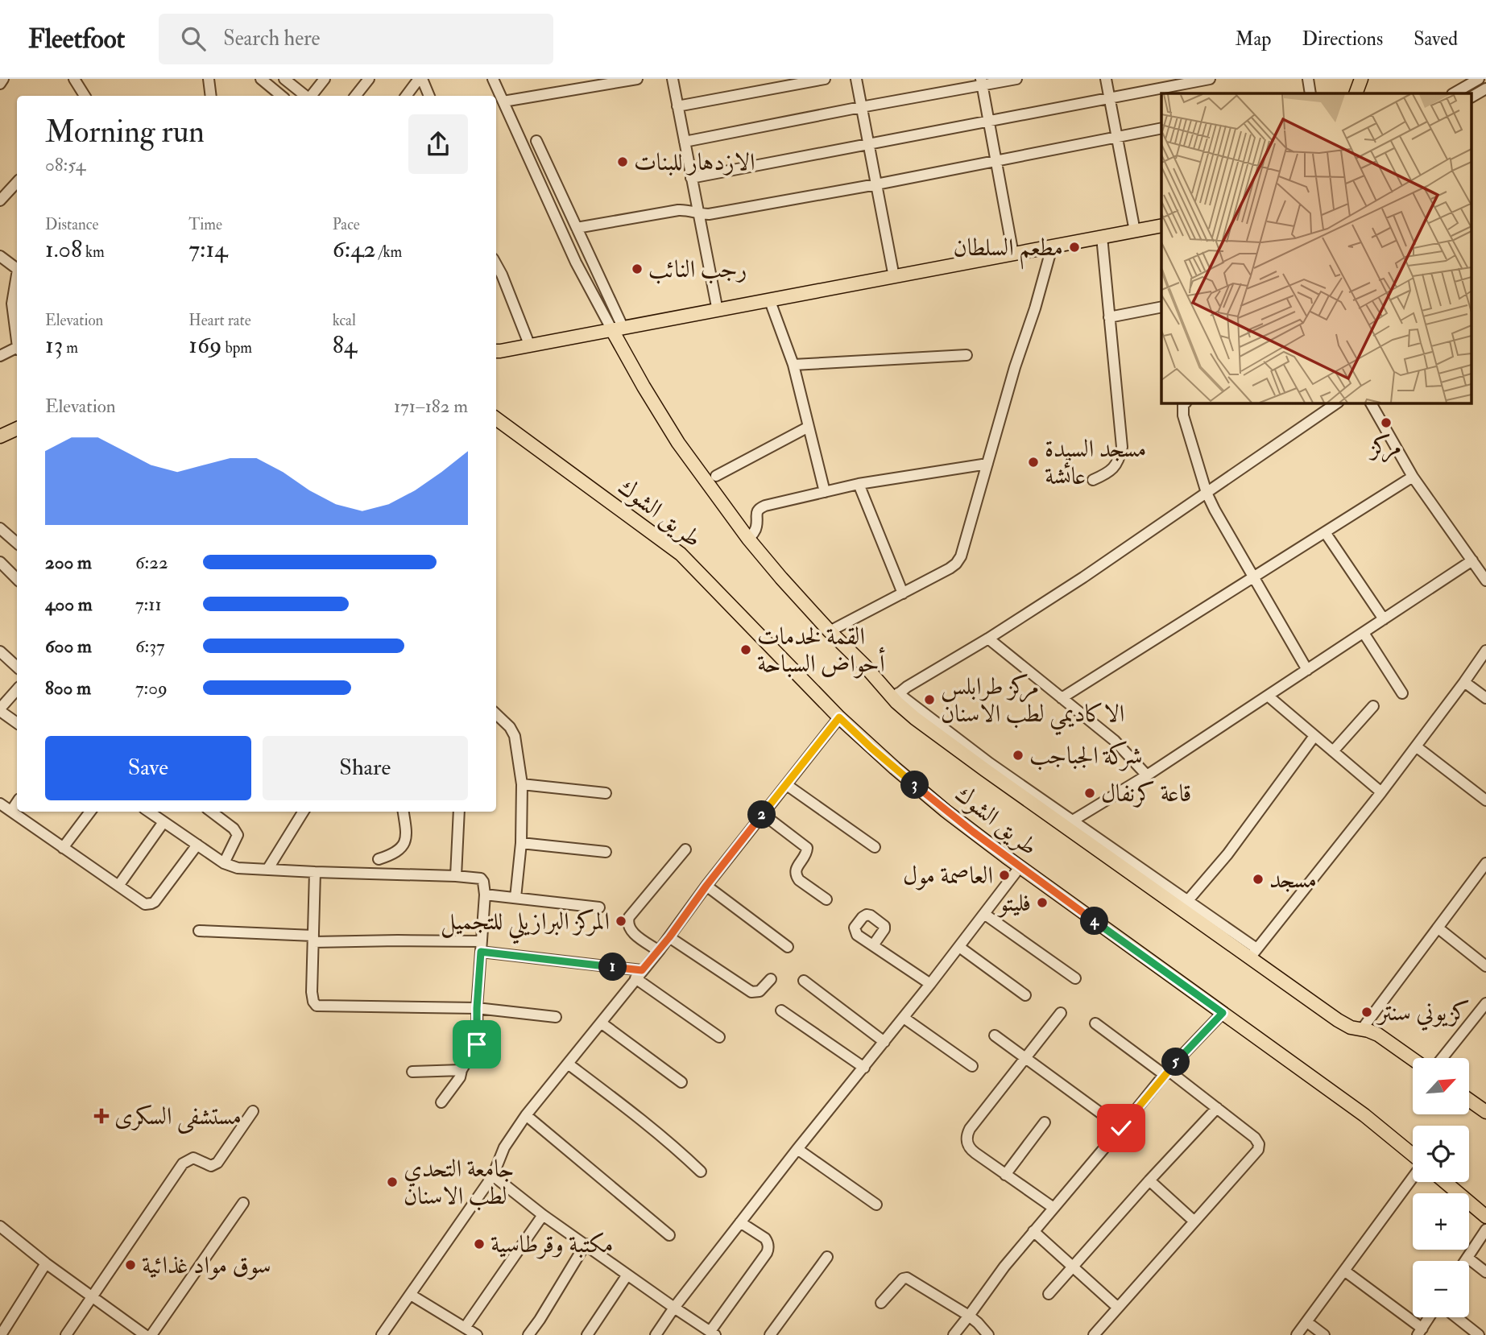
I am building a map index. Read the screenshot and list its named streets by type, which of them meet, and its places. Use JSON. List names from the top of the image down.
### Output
{
  "streets": {
    "main road": ["طريق الشوك"]
  },
  "places": {
    "other": [
      "الازدهار للبنات",
      "مطعم السلطان",
      "رجب النائب",
      "مركز",
      "مسجد السيدة عائشة",
      "القمة لخدمات أحواض السباحة",
      "مركز طرابلس الاكاديمي لطب الاسنان",
      "شركة الجباجب",
      "قاعة كرنفال",
      "العاصمة مول",
      "مسجد",
      "فليتو",
      "المركز البرازيلي للتجميل",
      "كزيوني سنتر",
      "جامعة التحدي لطب الاسنان",
      "مكتبة وقرطاسية",
      "سوق مواد غذائية"
    ],
    "health": ["مستشفى السكرى"]
  },
  "north": "top right",
  "page": {
    "header": "Fleetfoot",
    "search": "Search here",
    "nav": ["Map", "Directions", "Saved"],
    "heading": ["Morning run", "08:54"],
    "stats": [
      ["Distance", "1.08 km"],
      ["Time", "7:14"],
      ["Pace", "6:42 /km"],
      ["Elevation", "13 m"],
      ["Heart rate", "169 bpm"],
      ["kcal", "84"]
    ],
    "chart": ["Elevation", "171–182 m"],
    "list": [
      {
        "name": "200 m",
        "note": "6:22"
      },
      {
        "name": "400 m",
        "note": "7:11"
      },
      {
        "name": "600 m",
        "note": "6:37"
      },
      {
        "name": "800 m",
        "note": "7:09"
      }
    ],
    "buttons": ["Save", "Share"],
    "pins": [
      "3",
      "2",
      "4",
      "1",
      "5"
    ],
    "map_buttons": ["+", "−"]
  }
}
